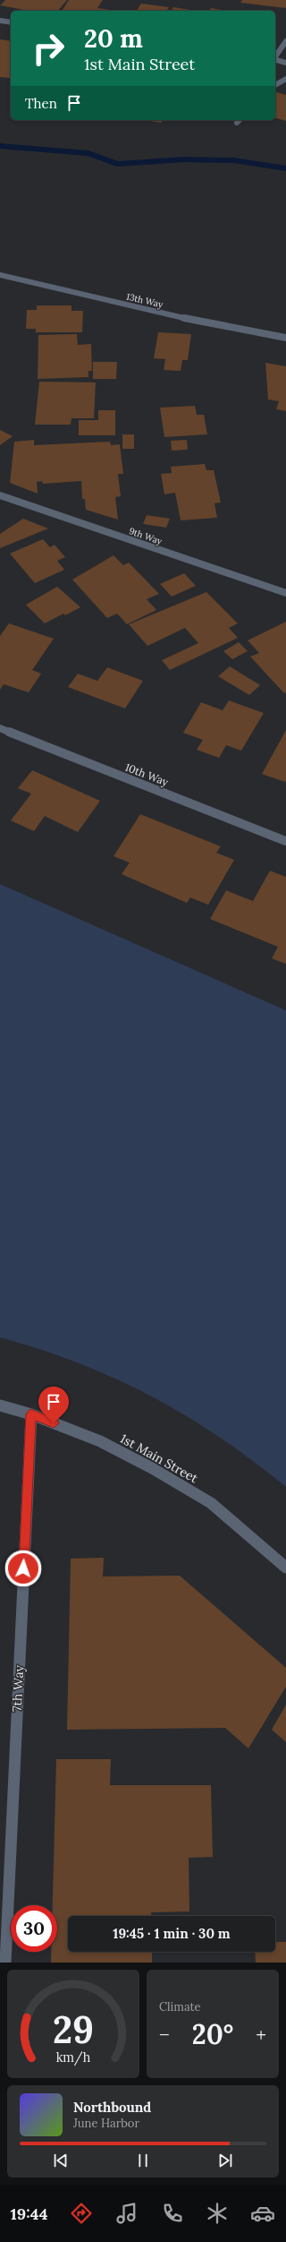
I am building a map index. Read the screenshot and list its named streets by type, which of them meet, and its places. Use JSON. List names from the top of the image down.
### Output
{
  "streets": {
    "street": [
      "13th Way",
      "9th Way",
      "10th Way",
      "1st Main Street",
      "7th Way"
    ]
  },
  "crossings": [
    ["1st Main Street", "7th Way"]
  ],
  "page": {
    "turn": ["20 m", "1st Main Street"],
    "then": "Then",
    "limit": "30",
    "trip": "19:45 · 1 min · 30 m",
    "tile": "Climate",
    "heat": ["−", "20°", "+"],
    "song": ["Northbound", "June Harbor"],
    "tabs": "19:44",
    "gauge": ["29", "km/h"]
  }
}
